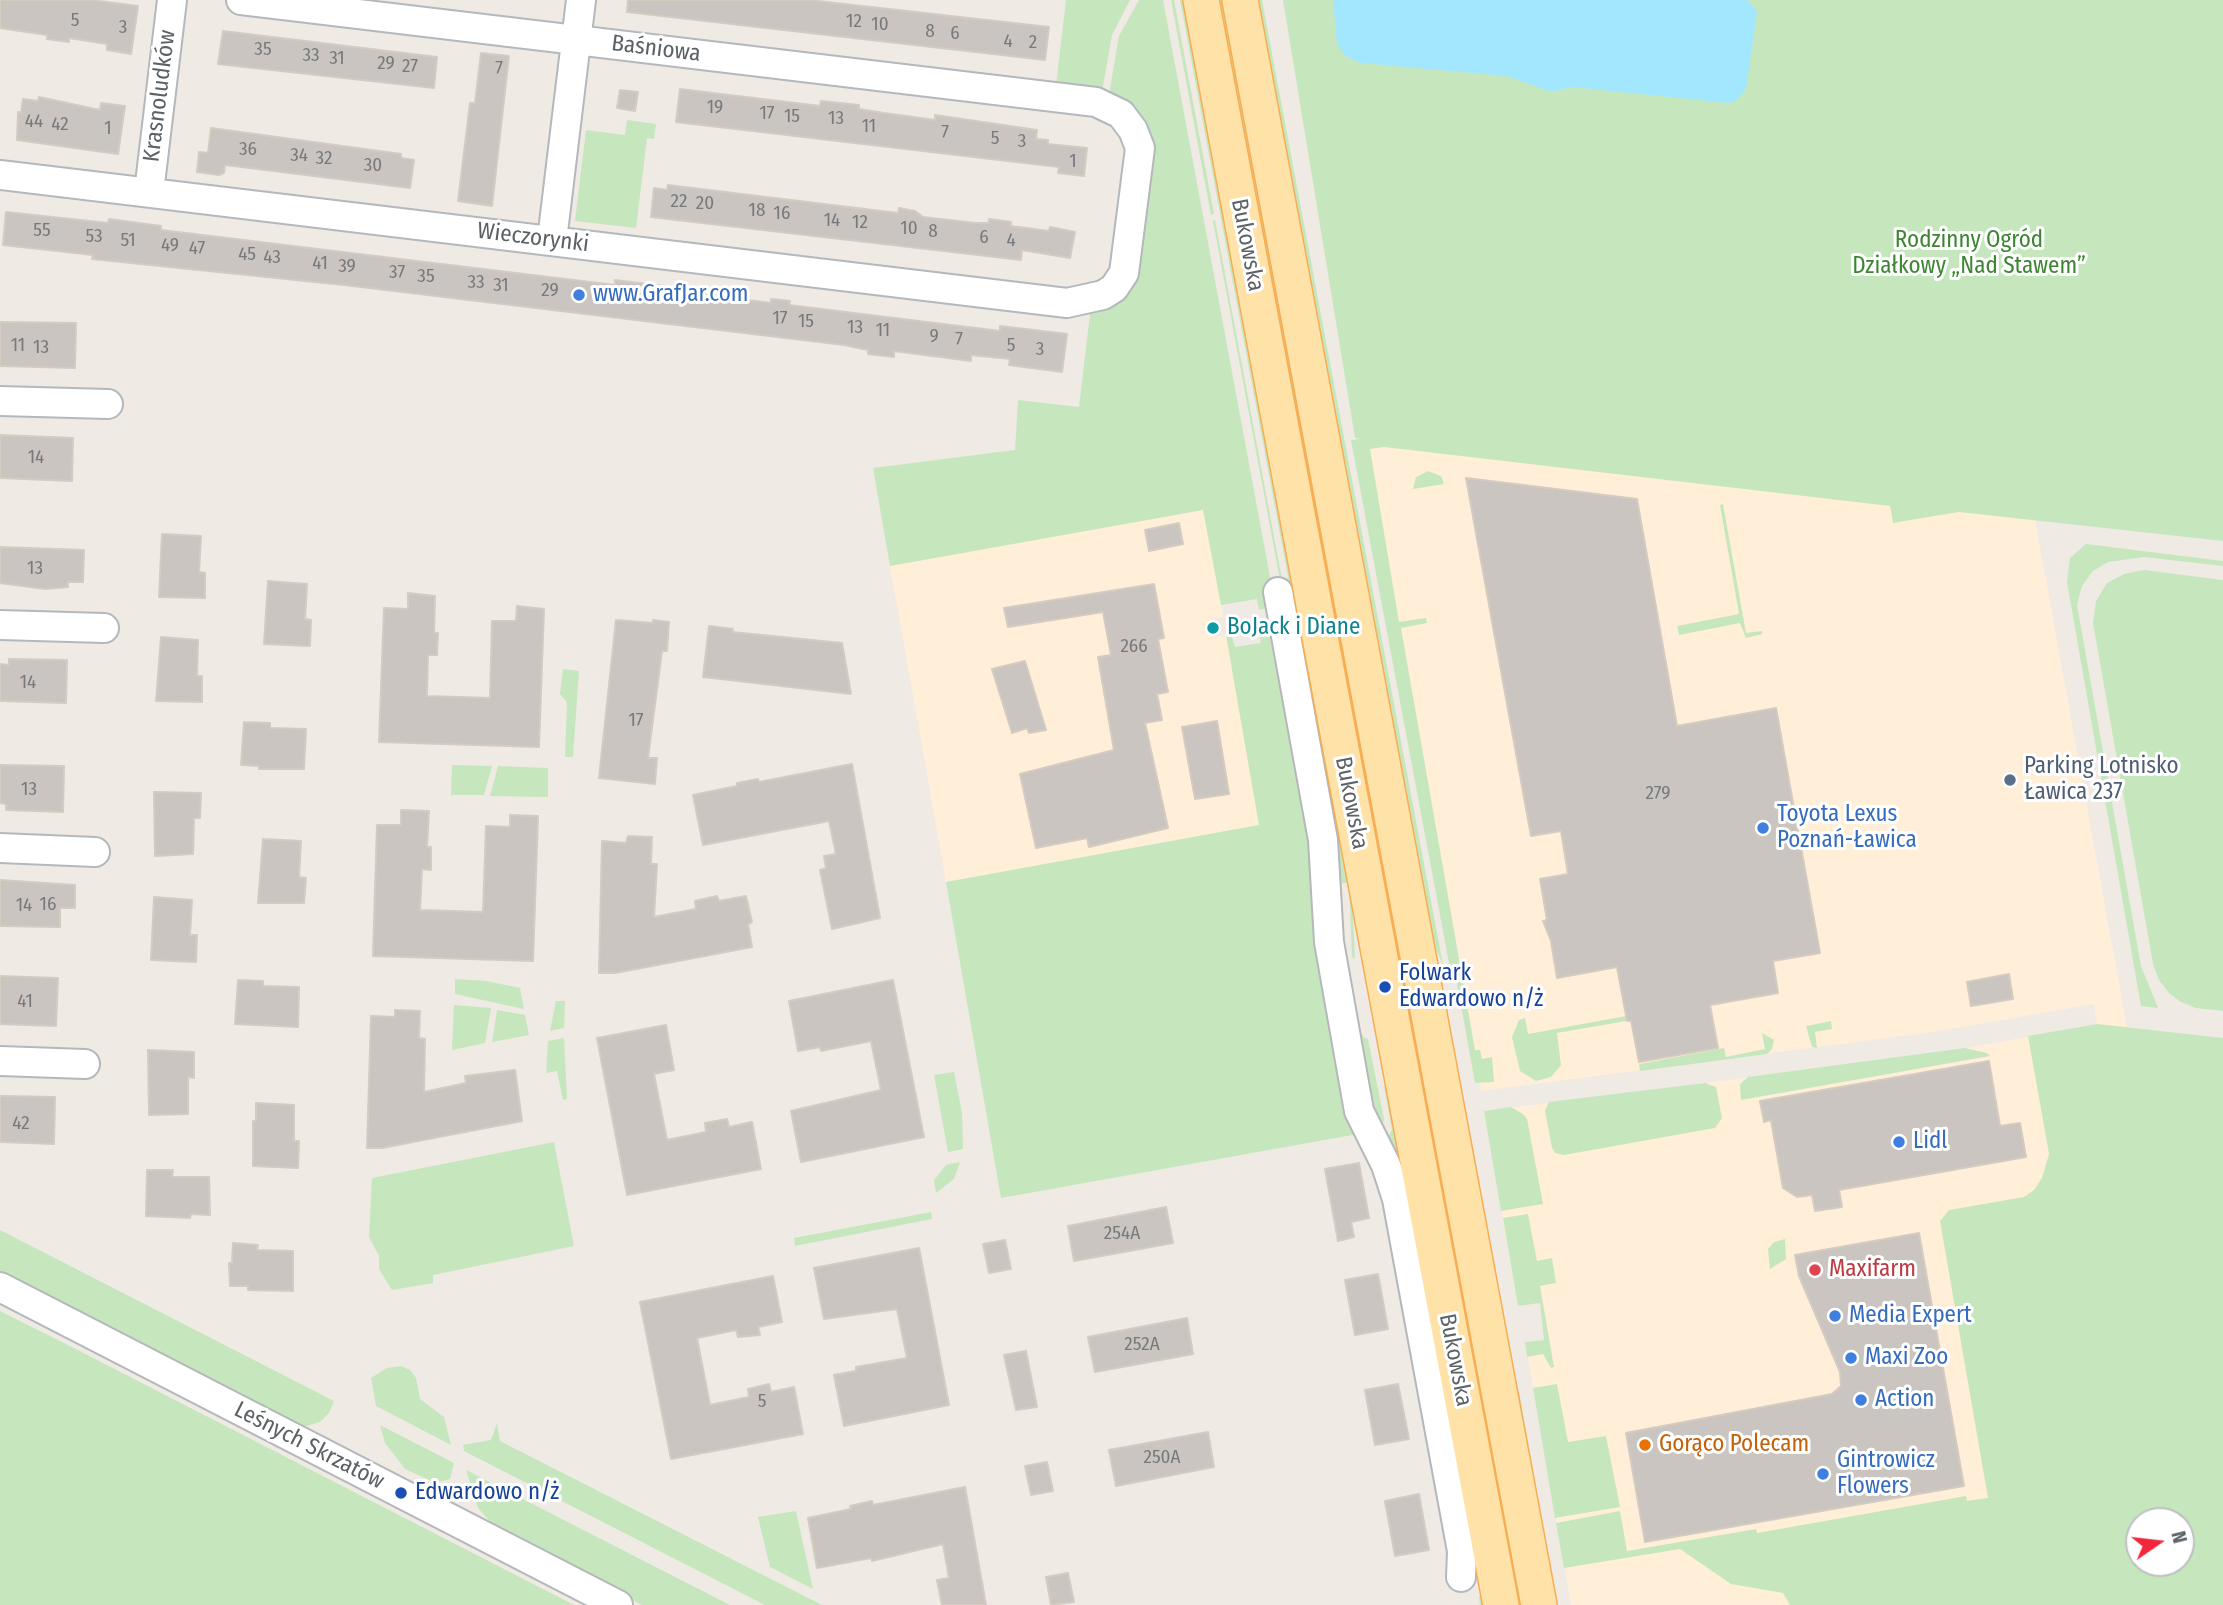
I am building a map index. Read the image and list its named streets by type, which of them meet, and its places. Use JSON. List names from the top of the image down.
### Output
{
  "streets": {
    "main road": ["Bukowska"],
    "street": [
      "Baśniowa",
      "Krasnoludków",
      "Wieczorynki",
      "Leśnych Skrzatów"
    ]
  },
  "crossings": [
    ["Baśniowa", "Wieczorynki"],
    ["Krasnoludków", "Wieczorynki"]
  ],
  "parks": ["Rodzinny Ogród Działkowy „Nad Stawem”"],
  "places": [
    "www.GrafJar.com",
    "BoJack i Diane",
    "Parking Lotnisko Ławica 237",
    "Toyota Lexus Poznań-Ławica",
    "Folwark Edwardowo n/ż",
    "Lidl",
    "Maxifarm",
    "Media Expert",
    "Maxi Zoo",
    "Action",
    "Gorąco Polecam",
    "Gintrowicz Flowers",
    "Edwardowo n/ż"
  ],
  "house_numbers": [
    "5",
    "12",
    "10",
    "3",
    "8",
    "6",
    "4",
    "2",
    "35",
    "33",
    "31",
    "29",
    "27",
    "7",
    "19",
    "17",
    "15",
    "13",
    "44",
    "42",
    "11",
    "1",
    "7",
    "5",
    "3",
    "36",
    "34",
    "32",
    "1",
    "30",
    "22",
    "20",
    "18",
    "16",
    "14",
    "12",
    "10",
    "55",
    "8",
    "53",
    "6",
    "51",
    "4",
    "49",
    "47",
    "45",
    "43",
    "41",
    "39",
    "37",
    "35",
    "33",
    "31",
    "29",
    "17",
    "15",
    "13",
    "11",
    "9",
    "7",
    "11",
    "5",
    "13",
    "3",
    "14",
    "13",
    "266",
    "14",
    "17",
    "13",
    "279",
    "16",
    "14",
    "41",
    "42",
    "254A",
    "252A",
    "5",
    "250A"
  ],
  "north": "right"
}
